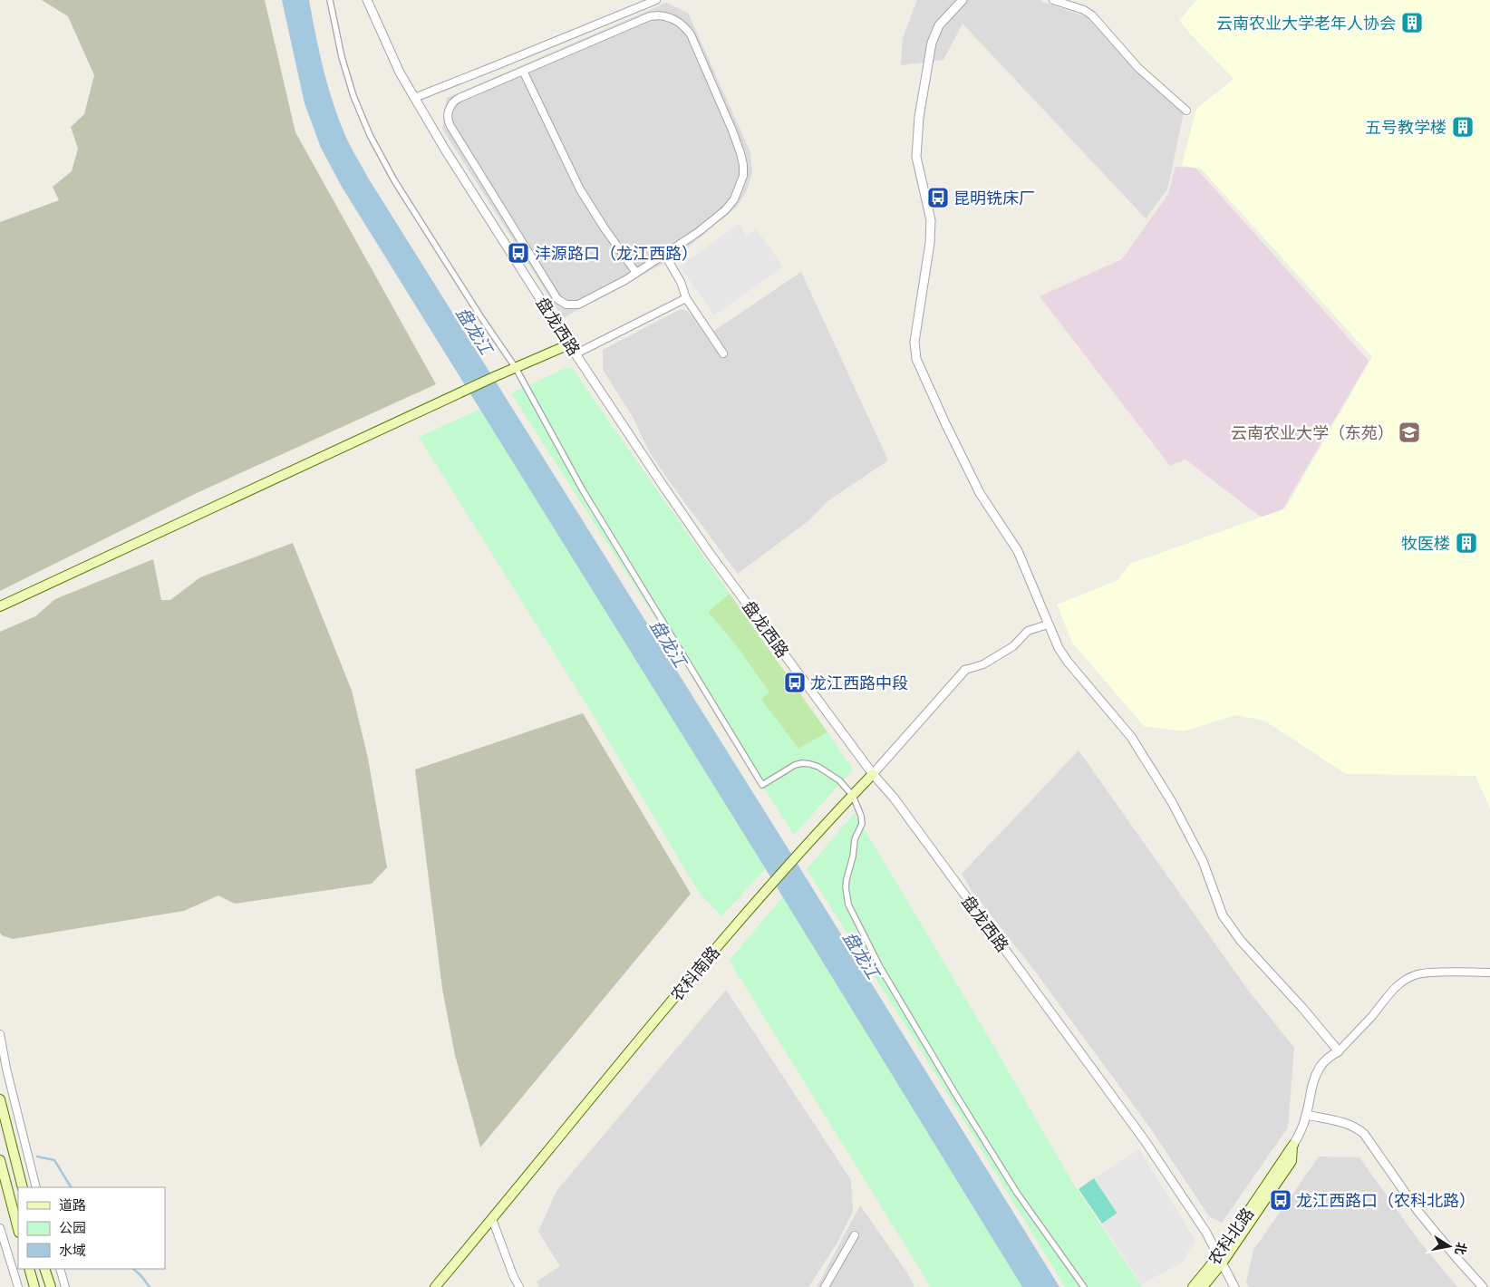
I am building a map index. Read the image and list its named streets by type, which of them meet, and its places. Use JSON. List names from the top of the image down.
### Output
{
  "streets": {
    "main road": ["农科南路", "农科北路"],
    "street": ["盘龙西路"]
  },
  "crossings": [
    ["盘龙西路", "农科南路"],
    ["盘龙西路", "农科北路"]
  ],
  "water": ["盘龙江"],
  "places": {
    "building": ["云南农业大学老年人协会", "五号教学楼", "牧医楼"],
    "bus stop": [
      "昆明铣床厂",
      "沣源路口（龙江西路）",
      "龙江西路中段",
      "龙江西路口（农科北路）"
    ],
    "school or university": ["云南农业大学（东苑）"]
  },
  "legend": ["道路", "公园", "水域"],
  "north": "right"
}
